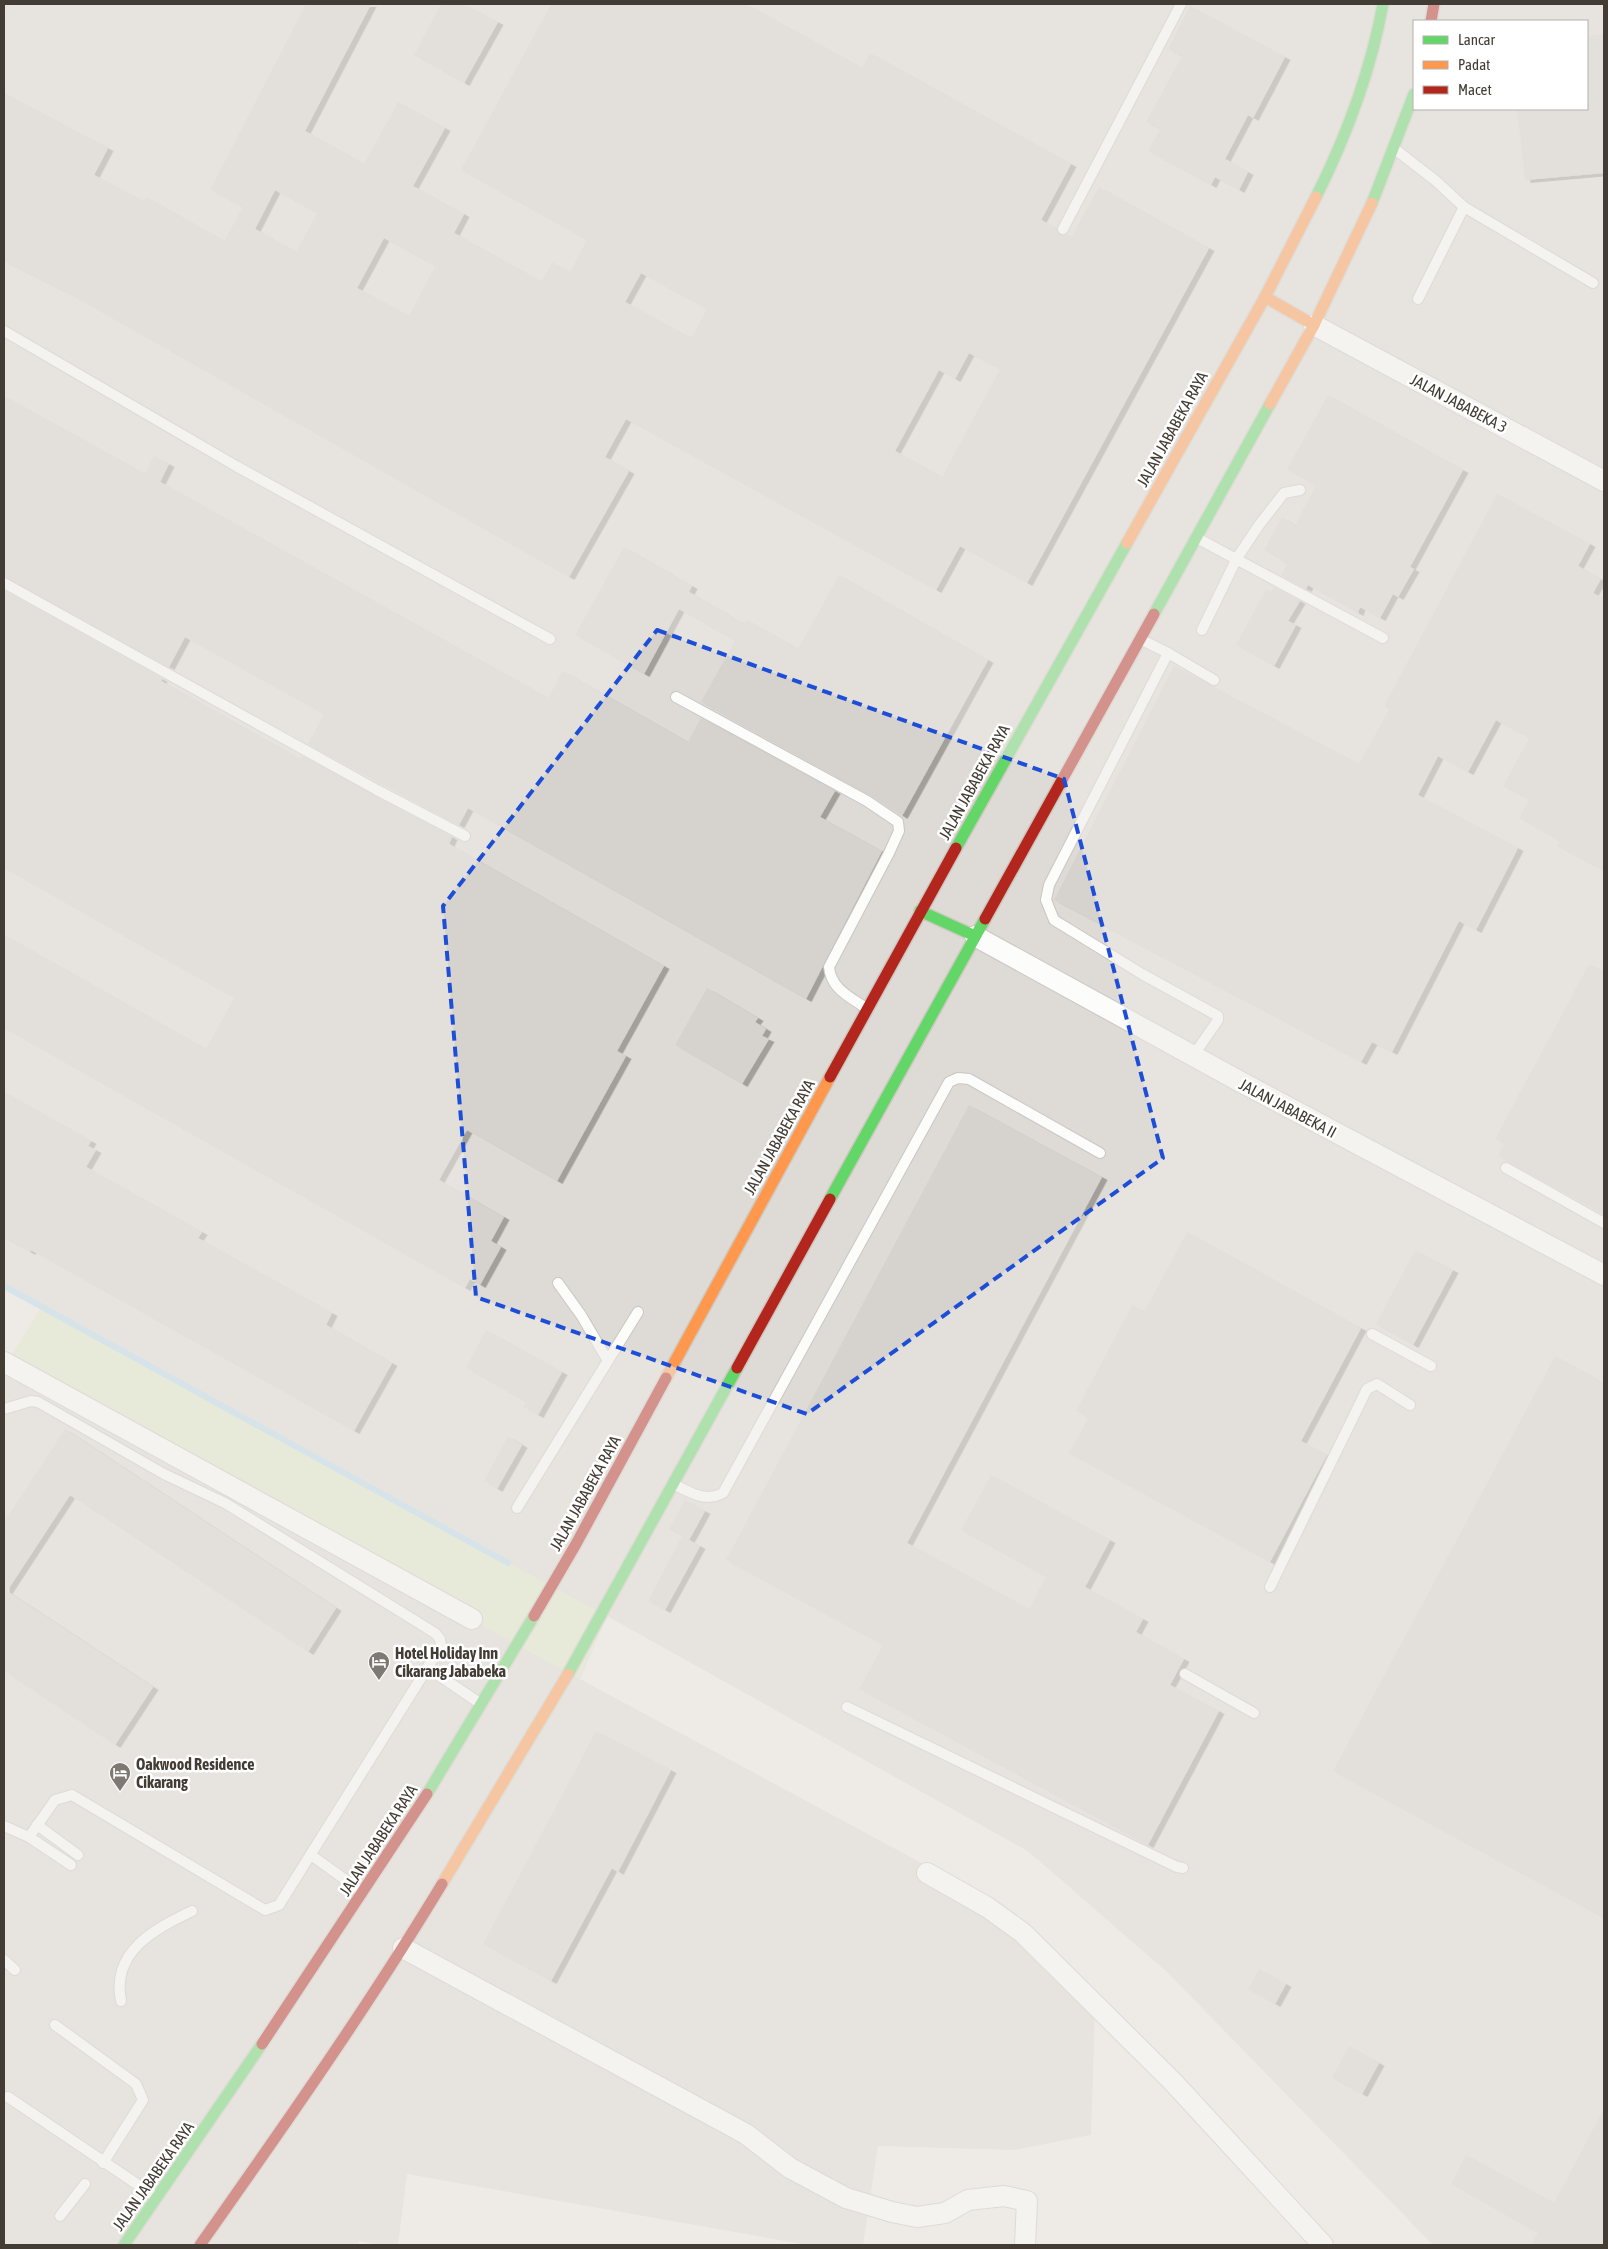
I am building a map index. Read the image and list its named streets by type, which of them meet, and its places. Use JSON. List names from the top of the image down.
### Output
{
  "streets": {
    "main road": ["JALAN JABABEKA RAYA"],
    "street": ["JALAN JABABEKA 3", "JALAN JABABEKA II"]
  },
  "places": {
    "hotel": ["Hotel Holiday Inn Cikarang Jababeka", "Oakwood Residence Cikarang"]
  },
  "legend": ["Lancar", "Padat", "Macet"]
}
